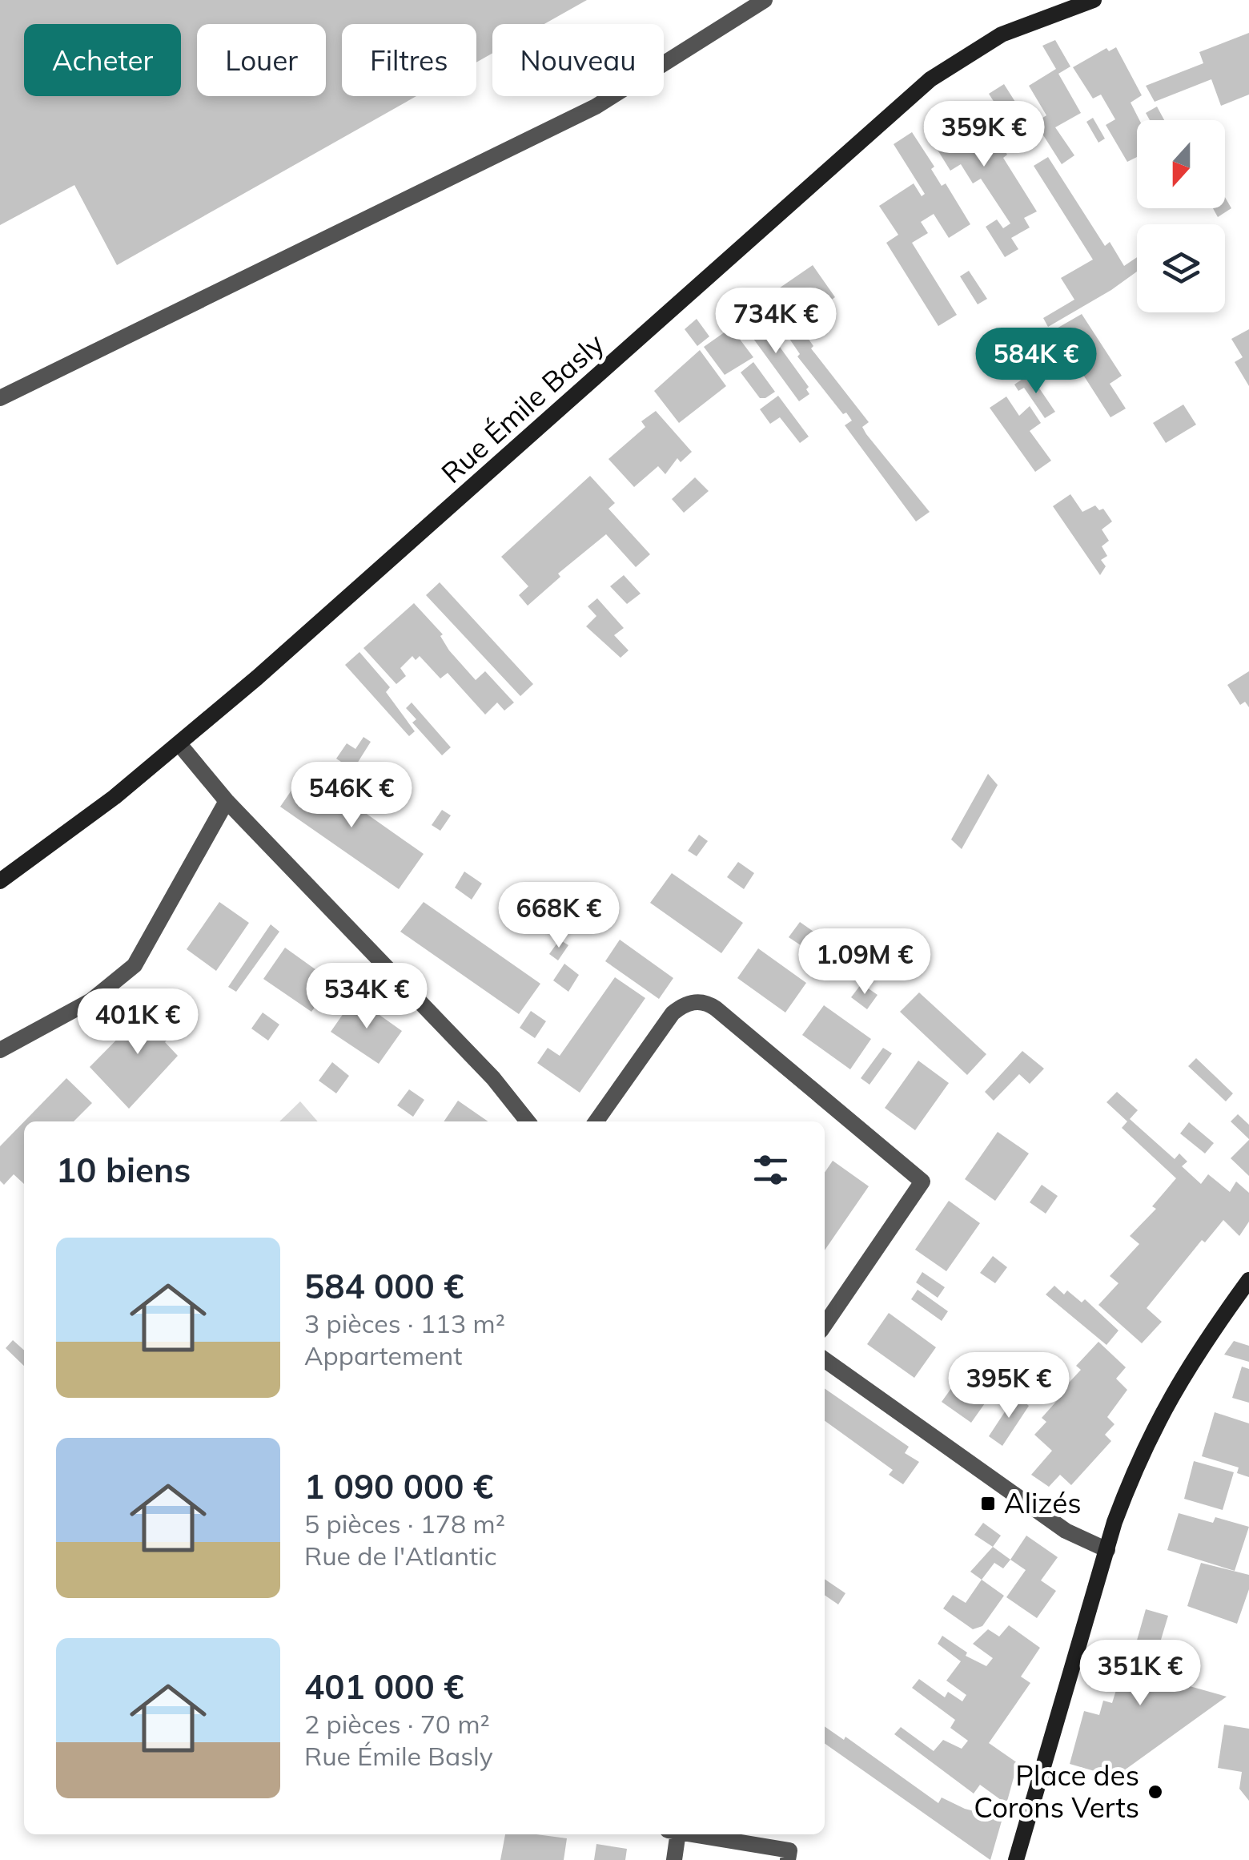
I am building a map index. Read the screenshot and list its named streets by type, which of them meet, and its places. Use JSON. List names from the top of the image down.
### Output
{
  "streets": {
    "street": ["Rue Émile Basly"]
  },
  "places": {
    "transit": ["Alizés"],
    "other": ["Place des Corons Verts"]
  },
  "north": "bottom",
  "page": {
    "chip": [
      "Acheter",
      "Louer",
      "Filtres",
      "Nouveau"
    ],
    "price": [
      "359K €",
      "734K €",
      "584K €",
      "546K €",
      "668K €",
      "1.09M €",
      "534K €",
      "401K €",
      "395K €",
      "351K €"
    ],
    "heading": "10 biens",
    "list": [
      {
        "name": "584 000 €",
        "note": "3 pièces · 113 m² · Appartement"
      },
      {
        "name": "1 090 000 €",
        "note": "5 pièces · 178 m² · Rue de l'Atlantic"
      },
      {
        "name": "401 000 €",
        "note": "2 pièces · 70 m² · Rue Émile Basly"
      }
    ]
  }
}
